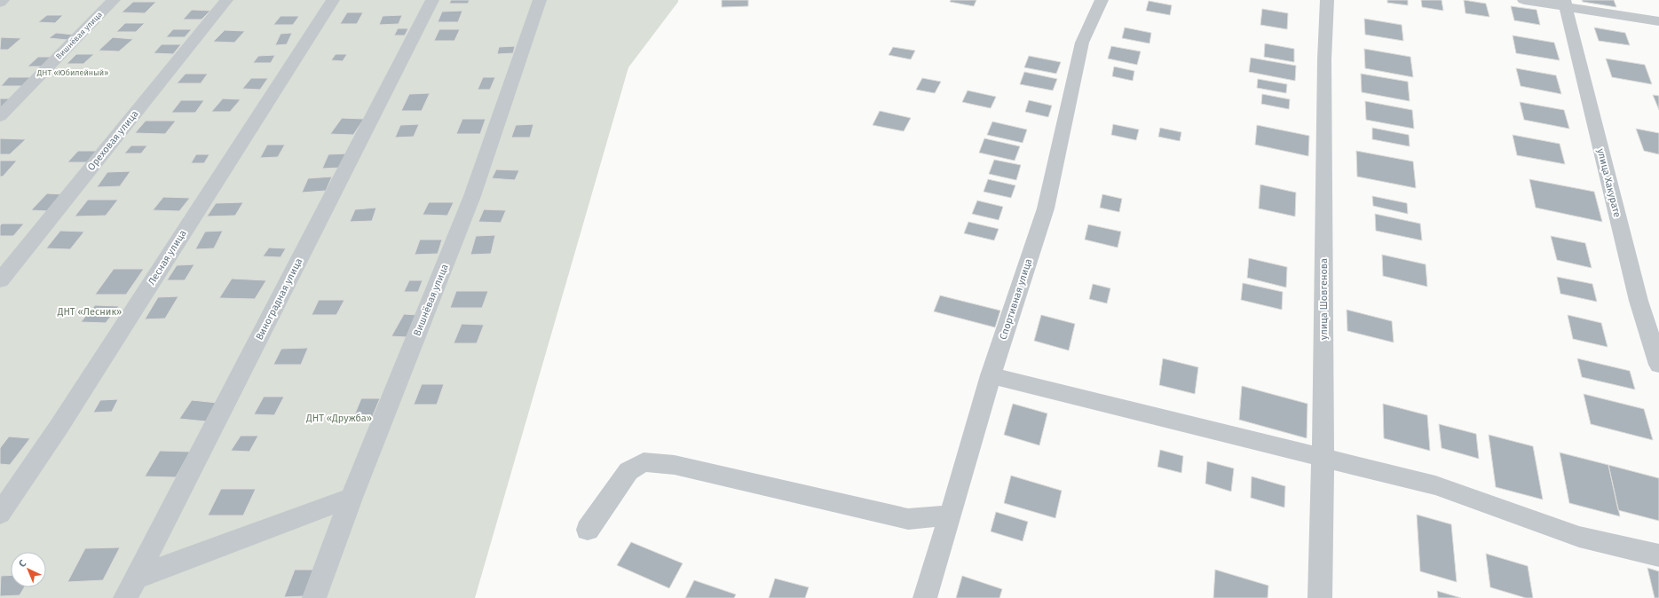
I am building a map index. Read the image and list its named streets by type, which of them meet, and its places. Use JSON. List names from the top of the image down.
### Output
{
  "streets": {
    "street": [
      "Вишнёвая улица",
      "Ореховая улица",
      "улица Хакурате",
      "Лесная улица",
      "Виноградная улица",
      "Спортивная улица",
      "улица Шовгенова"
    ]
  },
  "parks": ["ДНТ «Юбилейный»", "ДНТ «Лесник»", "ДНТ «Дружба»"],
  "north": "top left"
}
